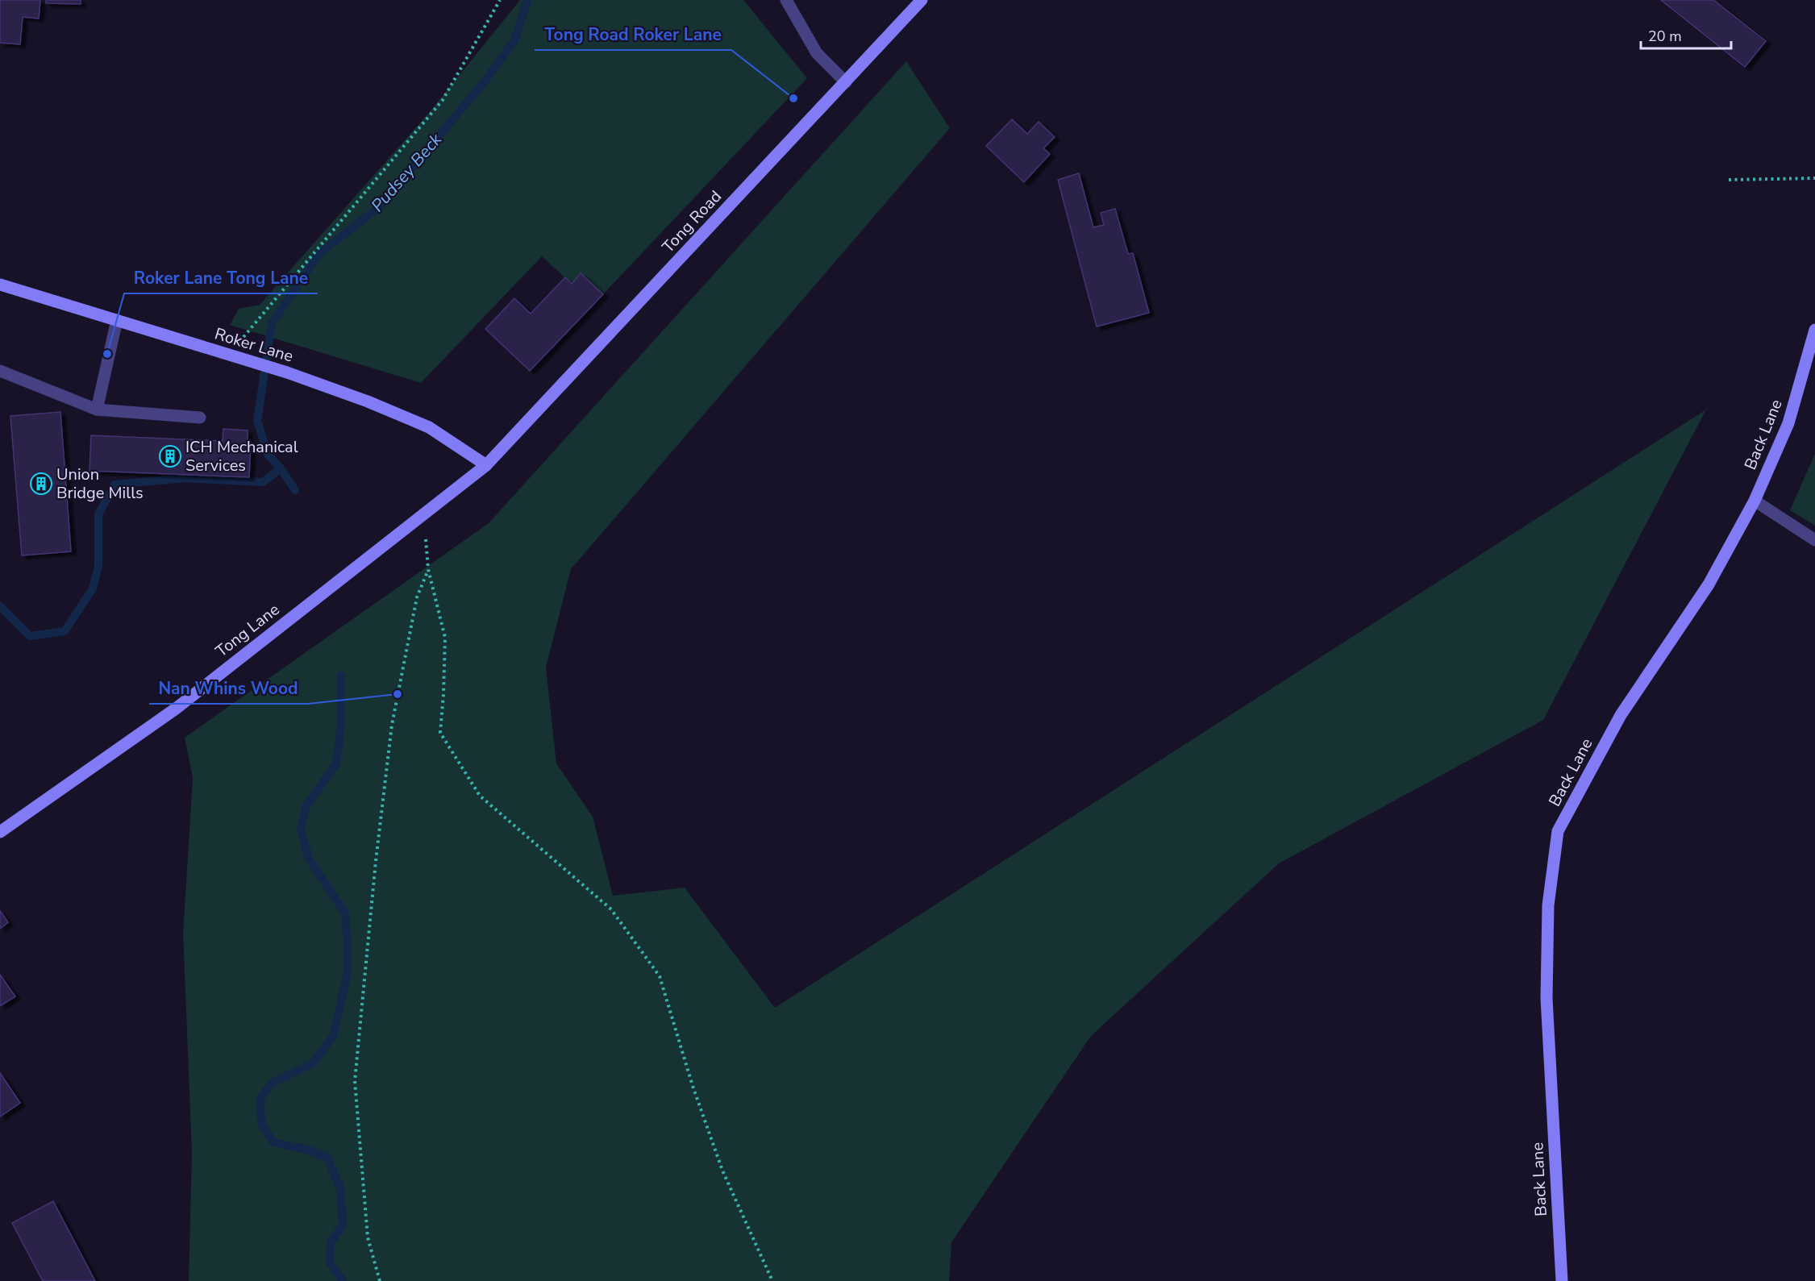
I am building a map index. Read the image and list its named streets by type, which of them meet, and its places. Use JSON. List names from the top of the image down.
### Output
{
  "streets": {
    "street": [
      "Tong Road",
      "Roker Lane",
      "Back Lane",
      "Tong Lane"
    ]
  },
  "crossings": [
    ["Tong Road", "Roker Lane"],
    ["Tong Road", "Tong Lane"],
    ["Roker Lane", "Tong Lane"]
  ],
  "water": ["Pudsey Beck"],
  "places": {
    "other": ["Tong Road Roker Lane", "Roker Lane Tong Lane", "Nan Whins Wood"],
    "building": ["ICH Mechanical Services", "Union Bridge Mills"]
  },
  "scale_bar": "20 m"
}
